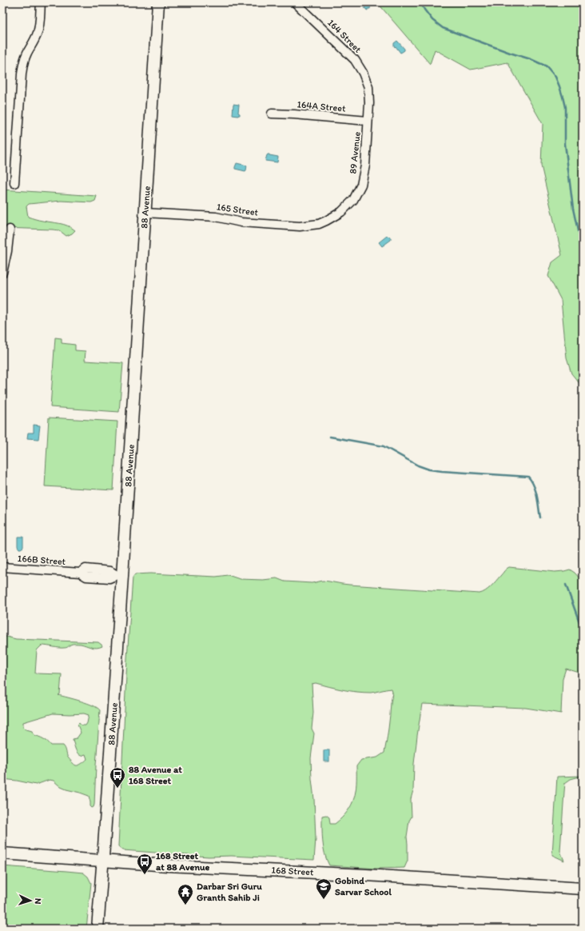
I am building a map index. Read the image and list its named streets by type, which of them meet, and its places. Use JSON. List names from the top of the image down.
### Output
{
  "streets": {
    "main road": ["88 Avenue", "168 Street"],
    "street": [
      "164 Street",
      "164A Street",
      "89 Avenue",
      "165 Street",
      "166B Street"
    ]
  },
  "crossings": [
    ["164 Street", "89 Avenue"],
    ["164A Street", "89 Avenue"],
    ["89 Avenue", "165 Street"],
    ["88 Avenue", "165 Street"],
    ["88 Avenue", "166B Street"],
    ["88 Avenue", "168 Street"]
  ],
  "places": {
    "bus stop": ["88 Avenue at 168 Street", "168 Street at 88 Avenue"],
    "school or university": ["Gobind Sarvar School"],
    "temple": ["Darbar Sri Guru Granth Sahib Ji"]
  },
  "north": "right"
}
